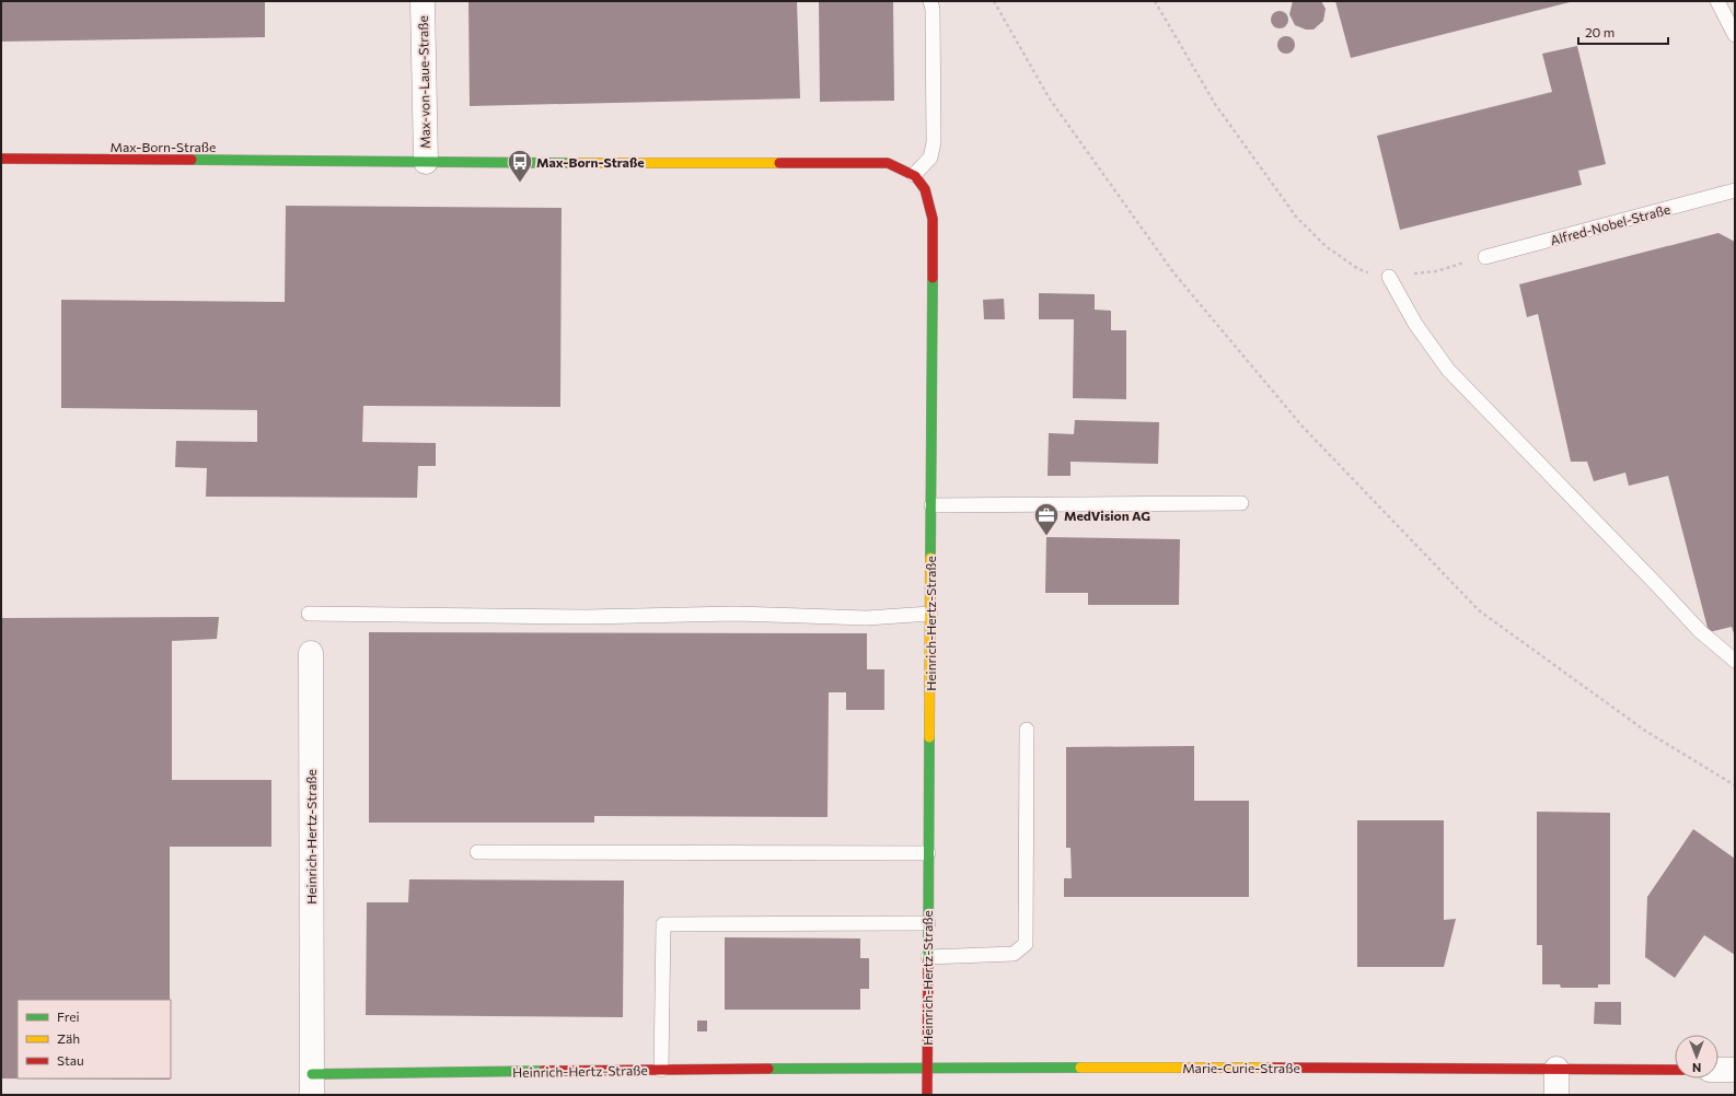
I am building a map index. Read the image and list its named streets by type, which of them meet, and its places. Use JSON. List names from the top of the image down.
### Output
{
  "streets": {
    "street": [
      "Max-von-Laue-Straße",
      "Max-Born-Straße",
      "Heinrich-Hertz-Straße",
      "Marie-Curie-Straße"
    ],
    "lane": ["Alfred-Nobel-Straße"]
  },
  "crossings": [
    ["Max-von-Laue-Straße", "Max-Born-Straße"],
    ["Max-Born-Straße", "Heinrich-Hertz-Straße"],
    ["Heinrich-Hertz-Straße", "Marie-Curie-Straße"]
  ],
  "places": {
    "bus stop": ["Max-Born-Straße"],
    "office": ["MedVision AG"]
  },
  "legend": ["Frei", "Zäh", "Stau"],
  "scale_bar": "20 m",
  "north": "bottom"
}
